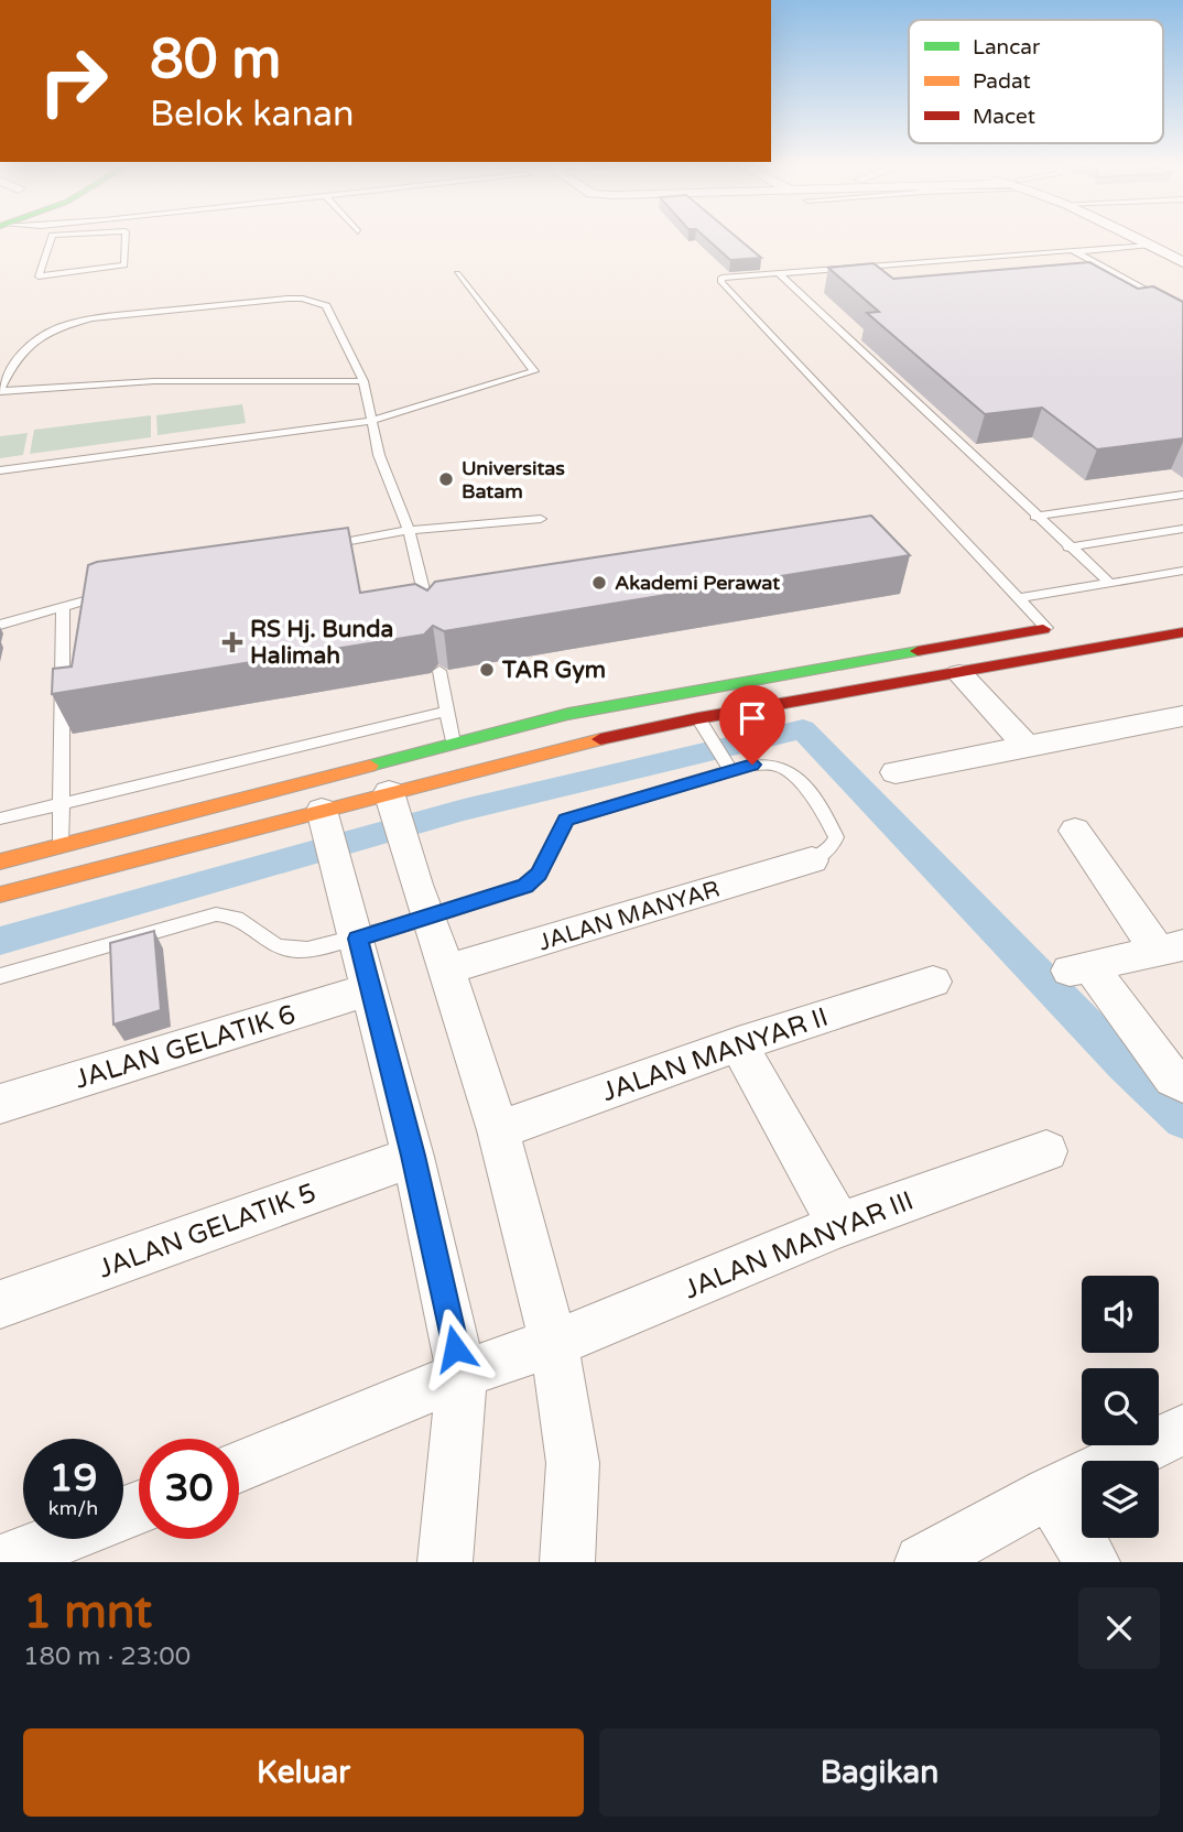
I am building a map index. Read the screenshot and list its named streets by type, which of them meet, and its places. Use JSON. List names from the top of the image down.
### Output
{
  "streets": {
    "street": [
      "JALAN MANYAR",
      "JALAN GELATIK 6",
      "JALAN MANYAR II",
      "JALAN GELATIK 5",
      "JALAN MANYAR III"
    ]
  },
  "places": {
    "other": ["Universitas Batam", "Akademi Perawat", "TAR Gym"],
    "health": ["RS Hj. Bunda Halimah"]
  },
  "legend": ["Lancar", "Padat", "Macet"],
  "page": {
    "turn": ["80 m", "Belok kanan"],
    "speed": "19 km/h",
    "limit": "30",
    "heading": ["1 mnt", "180 m · 23:00"],
    "buttons": ["Keluar", "Bagikan"]
  }
}
